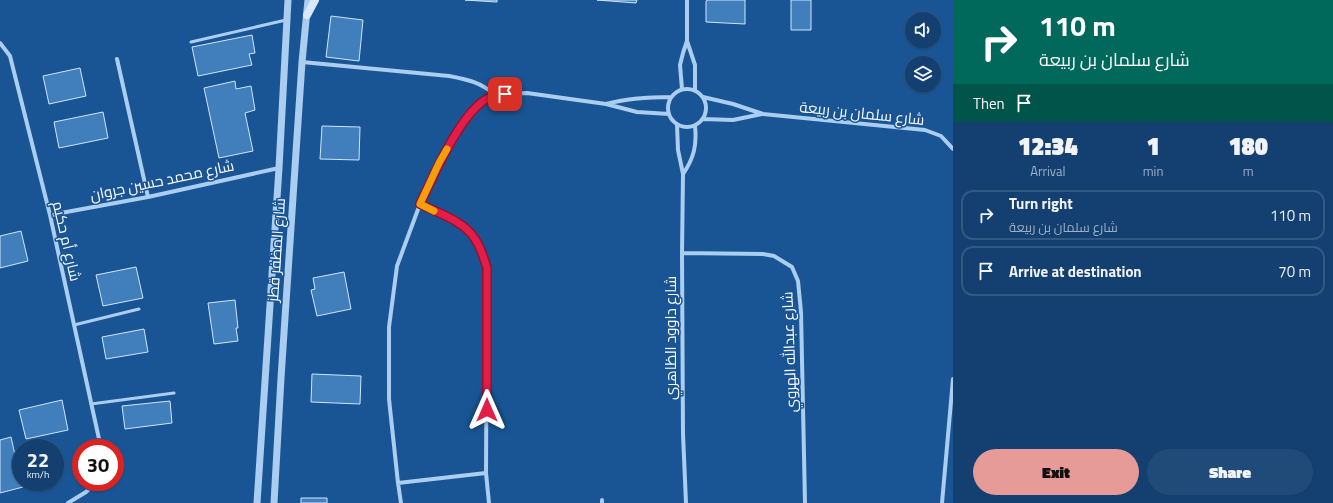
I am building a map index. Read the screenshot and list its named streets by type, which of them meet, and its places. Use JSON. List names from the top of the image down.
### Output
{
  "streets": {
    "street": [
      "شارع سلمان بن ربيعة",
      "شارع محمد حسين جروان",
      "شارع أم حكيم",
      "شارع المظفر قطز",
      "شارع داوود الظاهري",
      "شارع عبدالله الهروي"
    ]
  },
  "crossings": [
    ["شارع سلمان بن ربيعة", "شارع داوود الظاهري"],
    ["شارع محمد حسين جروان", "شارع أم حكيم"],
    ["شارع محمد حسين جروان", "شارع المظفر قطز"],
    ["شارع داوود الظاهري", "شارع عبدالله الهروي"]
  ],
  "page": {
    "turn": ["110 m", "شارع سلمان بن ربيعة"],
    "then": "Then",
    "eta": [
      "12:34",
      "Arrival",
      "1",
      "min",
      "180",
      "m"
    ],
    "list": [
      {
        "name": "Turn right",
        "note": "شارع سلمان بن ربيعة",
        "value": "110 m"
      },
      {
        "name": "Arrive at destination",
        "value": "70 m"
      }
    ],
    "speed": "22 km/h",
    "limit": "30",
    "buttons": ["Exit", "Share"]
  }
}
